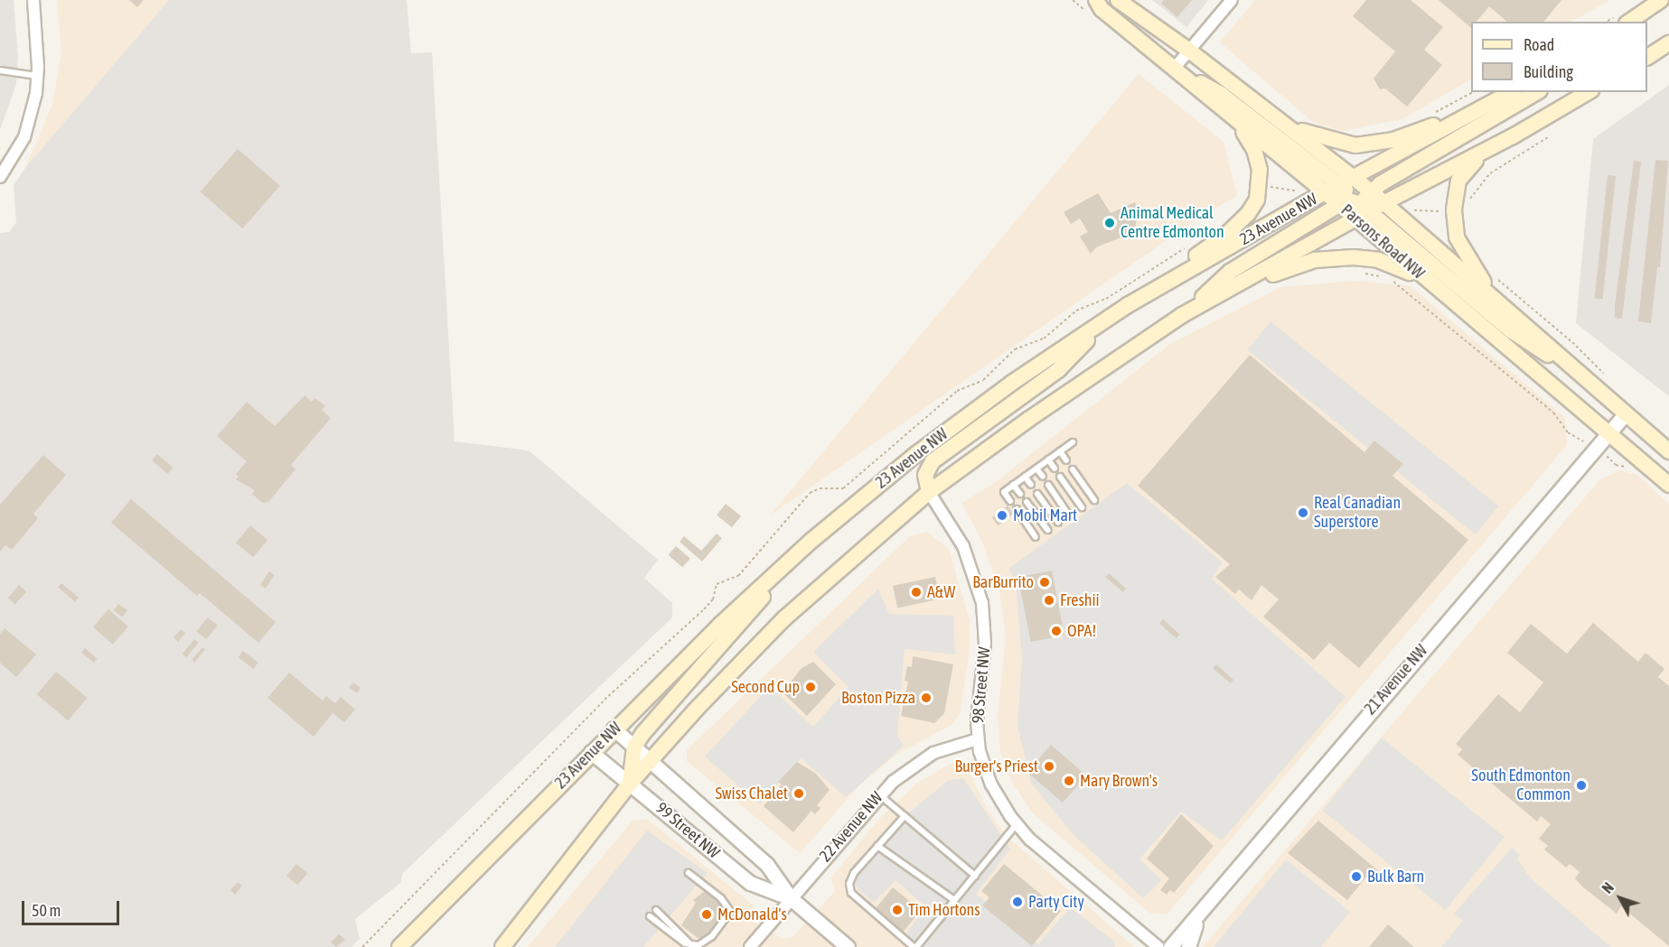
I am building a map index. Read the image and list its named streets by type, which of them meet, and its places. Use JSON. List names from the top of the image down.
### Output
{
  "streets": {
    "main road": ["23 Avenue NW", "Parsons Road NW"],
    "street": [
      "21 Avenue NW",
      "98 Street NW",
      "22 Avenue NW",
      "99 Street NW"
    ]
  },
  "crossings": [
    ["23 Avenue NW", "Parsons Road NW"],
    ["23 Avenue NW", "98 Street NW"],
    ["23 Avenue NW", "99 Street NW"],
    ["Parsons Road NW", "21 Avenue NW"],
    ["98 Street NW", "22 Avenue NW"],
    ["22 Avenue NW", "99 Street NW"]
  ],
  "places": [
    "Animal Medical Centre Edmonton",
    "Real Canadian Superstore",
    "Mobil Mart",
    "BarBurrito",
    "A&W",
    "Freshii",
    "OPA!",
    "Second Cup",
    "Boston Pizza",
    "Burger's Priest",
    "Mary Brown's",
    "South Edmonton Common",
    "Swiss Chalet",
    "Bulk Barn",
    "Party City",
    "Tim Hortons",
    "McDonald's"
  ],
  "legend": ["Road", "Building"],
  "scale_bar": "50 m",
  "north": "top left"
}
